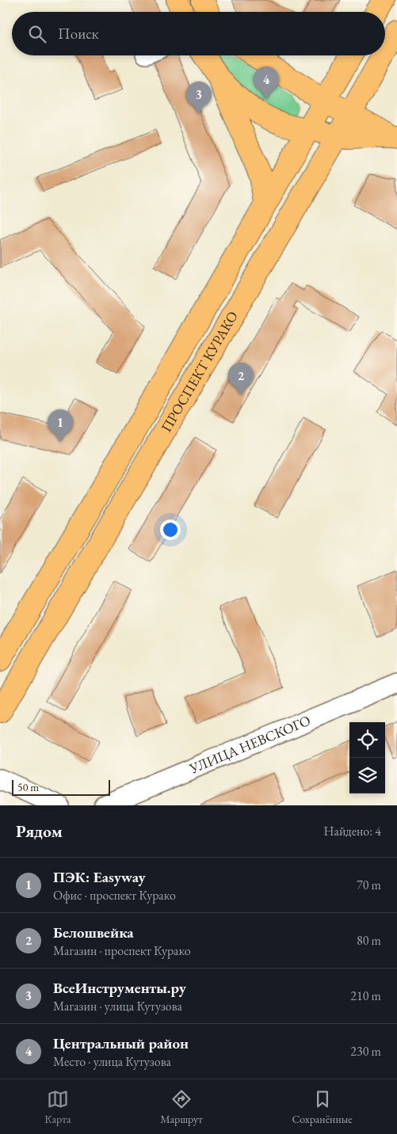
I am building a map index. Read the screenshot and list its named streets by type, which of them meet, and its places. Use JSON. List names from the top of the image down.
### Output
{
  "streets": {
    "main road": ["ПРОСПЕКТ КУРАКО"],
    "street": ["УЛИЦА НЕВСКОГО"]
  },
  "scale_bar": "50 m",
  "page": {
    "search": "Поиск",
    "pins": [
      "4",
      "3",
      "2",
      "1"
    ],
    "scale": "50 m",
    "heading": ["Рядом", "Найдено: 4"],
    "list": [
      {
        "mark": "1",
        "name": "ПЭК: Easyway",
        "note": "Офис · проспект Курако",
        "value": "70 m"
      },
      {
        "mark": "2",
        "name": "Белошвейка",
        "note": "Магазин · проспект Курако",
        "value": "80 m"
      },
      {
        "mark": "3",
        "name": "ВсеИнструменты.ру",
        "note": "Магазин · улица Кутузова",
        "value": "210 m"
      },
      {
        "mark": "4",
        "name": "Центральный район",
        "note": "Место · улица Кутузова",
        "value": "230 m"
      }
    ],
    "nav": ["Карта", "Маршрут", "Сохранённые"]
  }
}
